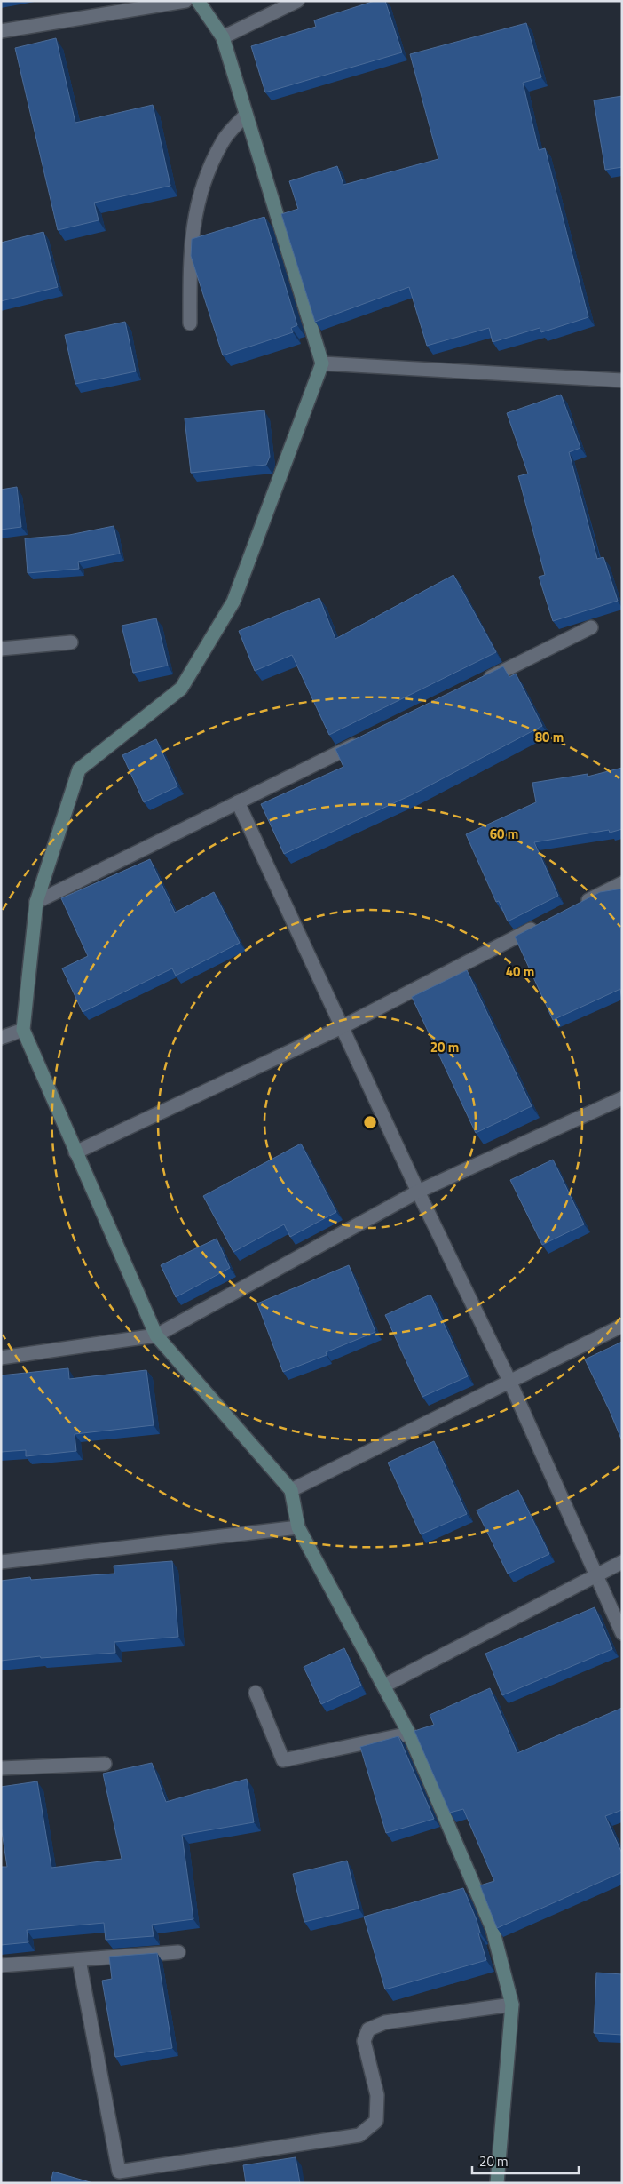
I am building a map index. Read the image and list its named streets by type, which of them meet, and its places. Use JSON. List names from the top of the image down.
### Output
{
  "scale_bar": "20 m",
  "rings": [
    "80 m",
    "60 m",
    "40 m",
    "20 m"
  ]
}
